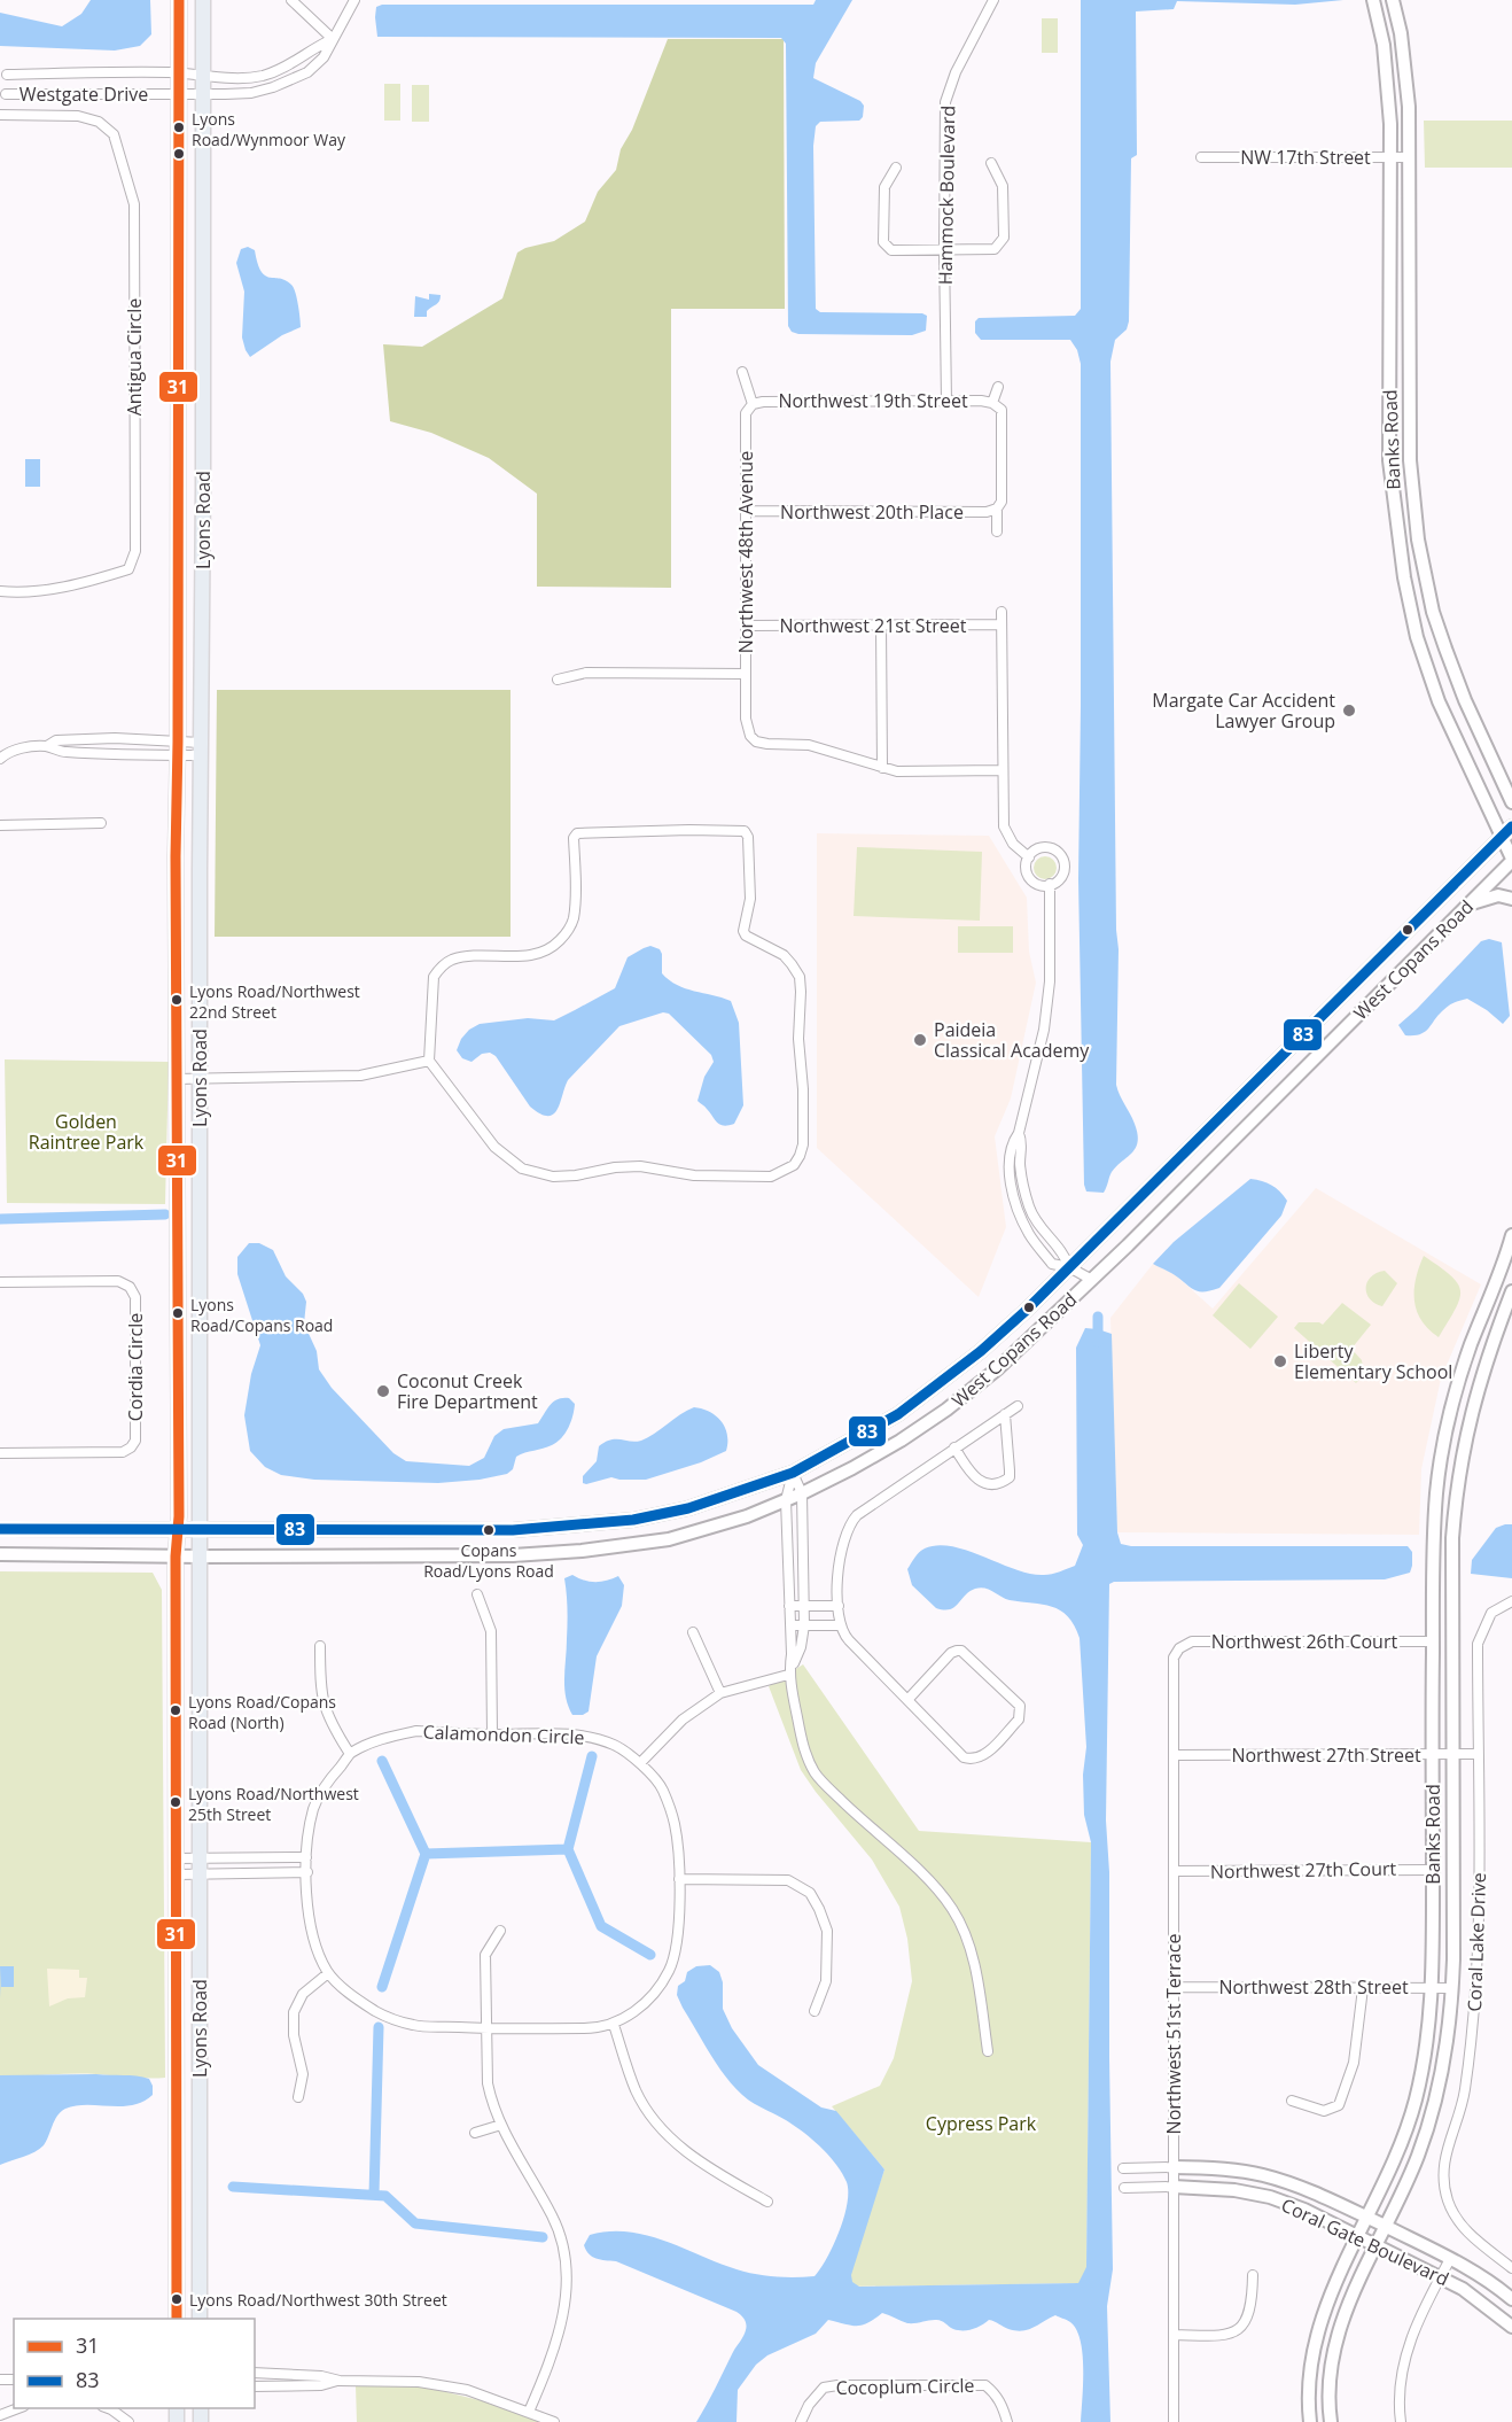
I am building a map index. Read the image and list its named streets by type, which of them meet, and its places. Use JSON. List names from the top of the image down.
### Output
{
  "streets": {
    "main road": ["Lyons Road"],
    "street": [
      "Westgate Drive",
      "NW 17th Street",
      "Hammock Boulevard",
      "Antigua Circle",
      "Northwest 19th Street",
      "Banks Road",
      "Northwest 20th Place",
      "Northwest 48th Avenue",
      "Northwest 21st Street",
      "West Copans Road",
      "Cordia Circle",
      "Northwest 26th Court",
      "Calamondon Circle",
      "Northwest 27th Street",
      "Northwest 27th Court",
      "Coral Lake Drive",
      "Northwest 28th Street",
      "Northwest 51st Terrace",
      "Coral Gate Boulevard",
      "Cocoplum Circle"
    ]
  },
  "crossings": [
    ["Westgate Drive", "Lyons Road"],
    ["NW 17th Street", "Banks Road"],
    ["Hammock Boulevard", "Northwest 19th Street"],
    ["Northwest 19th Street", "Northwest 48th Avenue"],
    ["Banks Road", "West Copans Road"],
    ["Banks Road", "Northwest 26th Court"],
    ["Banks Road", "Northwest 27th Street"],
    ["Banks Road", "Northwest 27th Court"],
    ["Banks Road", "Northwest 28th Street"],
    ["Banks Road", "Coral Gate Boulevard"],
    ["Northwest 20th Place", "Northwest 48th Avenue"],
    ["Lyons Road", "West Copans Road"],
    ["Northwest 48th Avenue", "Northwest 21st Street"],
    ["Northwest 26th Court", "Northwest 51st Terrace"],
    ["Northwest 27th Street", "Coral Lake Drive"],
    ["Northwest 27th Street", "Northwest 51st Terrace"],
    ["Northwest 27th Court", "Northwest 51st Terrace"],
    ["Northwest 28th Street", "Northwest 51st Terrace"],
    ["Northwest 51st Terrace", "Coral Gate Boulevard"]
  ],
  "parks": ["Golden Raintree Park", "Cypress Park"],
  "places": [
    "Lyons Road/Wynmoor Way",
    "Margate Car Accident Lawyer Group",
    "Lyons Road/Northwest 22nd Street",
    "Paideia Classical Academy",
    "Lyons Road/Copans Road",
    "Liberty Elementary School",
    "Coconut Creek Fire Department",
    "Copans Road/Lyons Road",
    "Lyons Road/Copans Road (North)",
    "Lyons Road/Northwest 25th Street",
    "Lyons Road/Northwest 30th Street"
  ],
  "lines": ["transit line 31", "transit line 83"],
  "legend": ["31", "83"]
}
